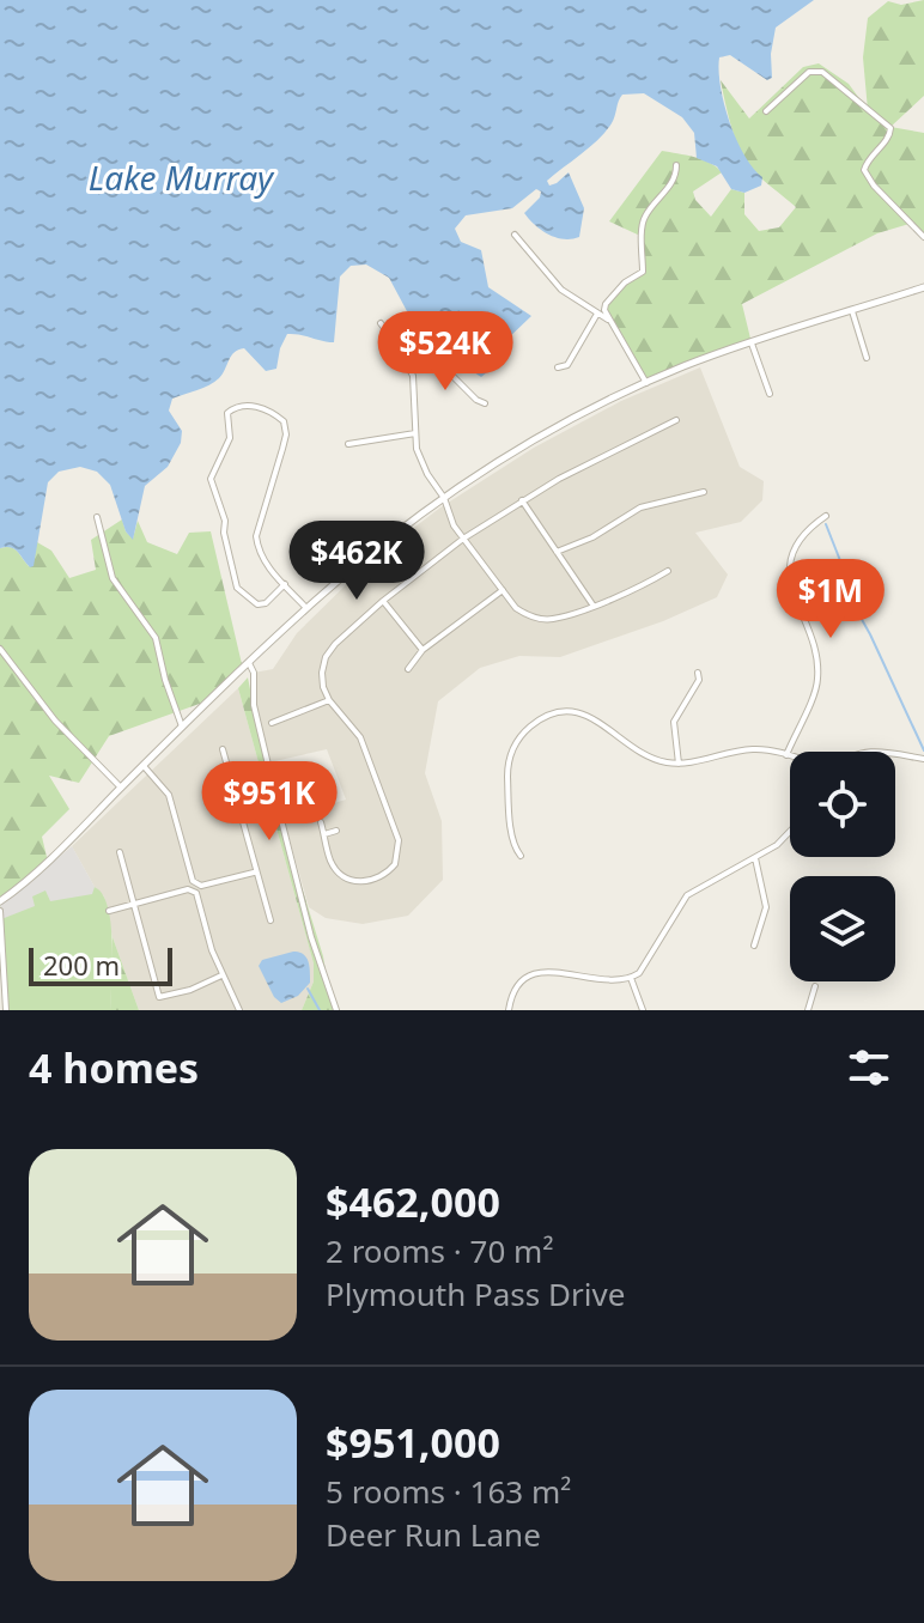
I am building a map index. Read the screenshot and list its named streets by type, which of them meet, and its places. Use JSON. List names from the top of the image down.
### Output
{
  "water": ["Lake Murray"],
  "scale_bar": "200 m",
  "page": {
    "price": [
      "$524K",
      "$462K",
      "$1M",
      "$951K"
    ],
    "scale": "200 m",
    "heading": "4 homes",
    "list": [
      {
        "name": "$462,000",
        "note": "2 rooms · 70 m² · Plymouth Pass Drive"
      },
      {
        "name": "$951,000",
        "note": "5 rooms · 163 m² · Deer Run Lane"
      }
    ]
  }
}
